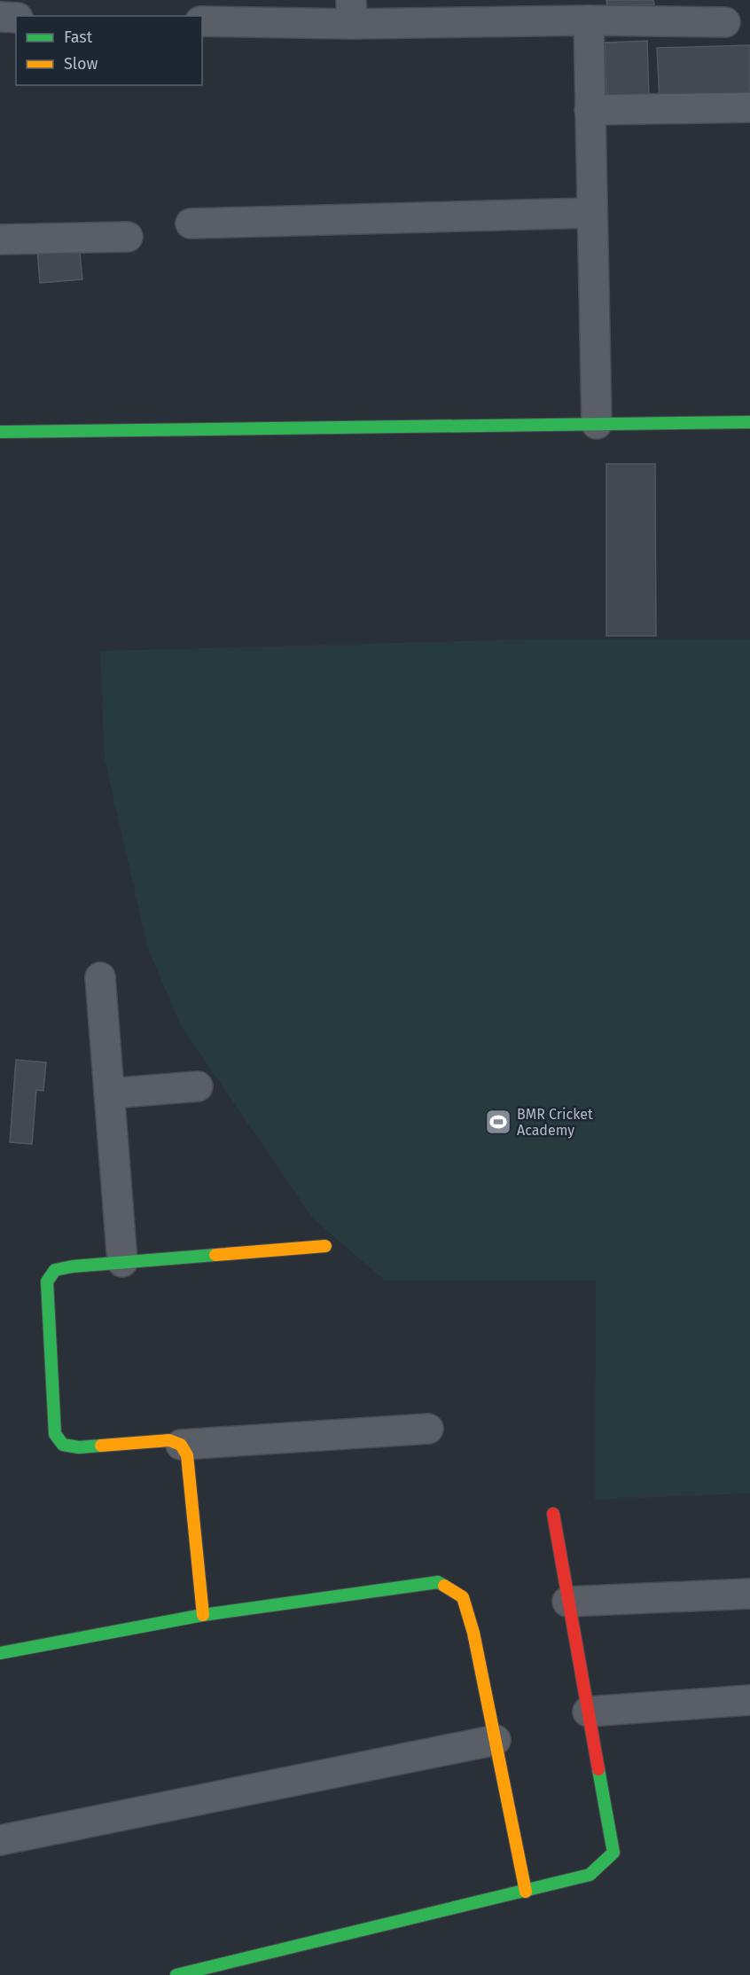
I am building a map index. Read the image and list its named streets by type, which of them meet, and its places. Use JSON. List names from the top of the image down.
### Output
{
  "places": {
    "sports": ["BMR Cricket Academy"]
  },
  "legend": ["Fast", "Slow"]
}
